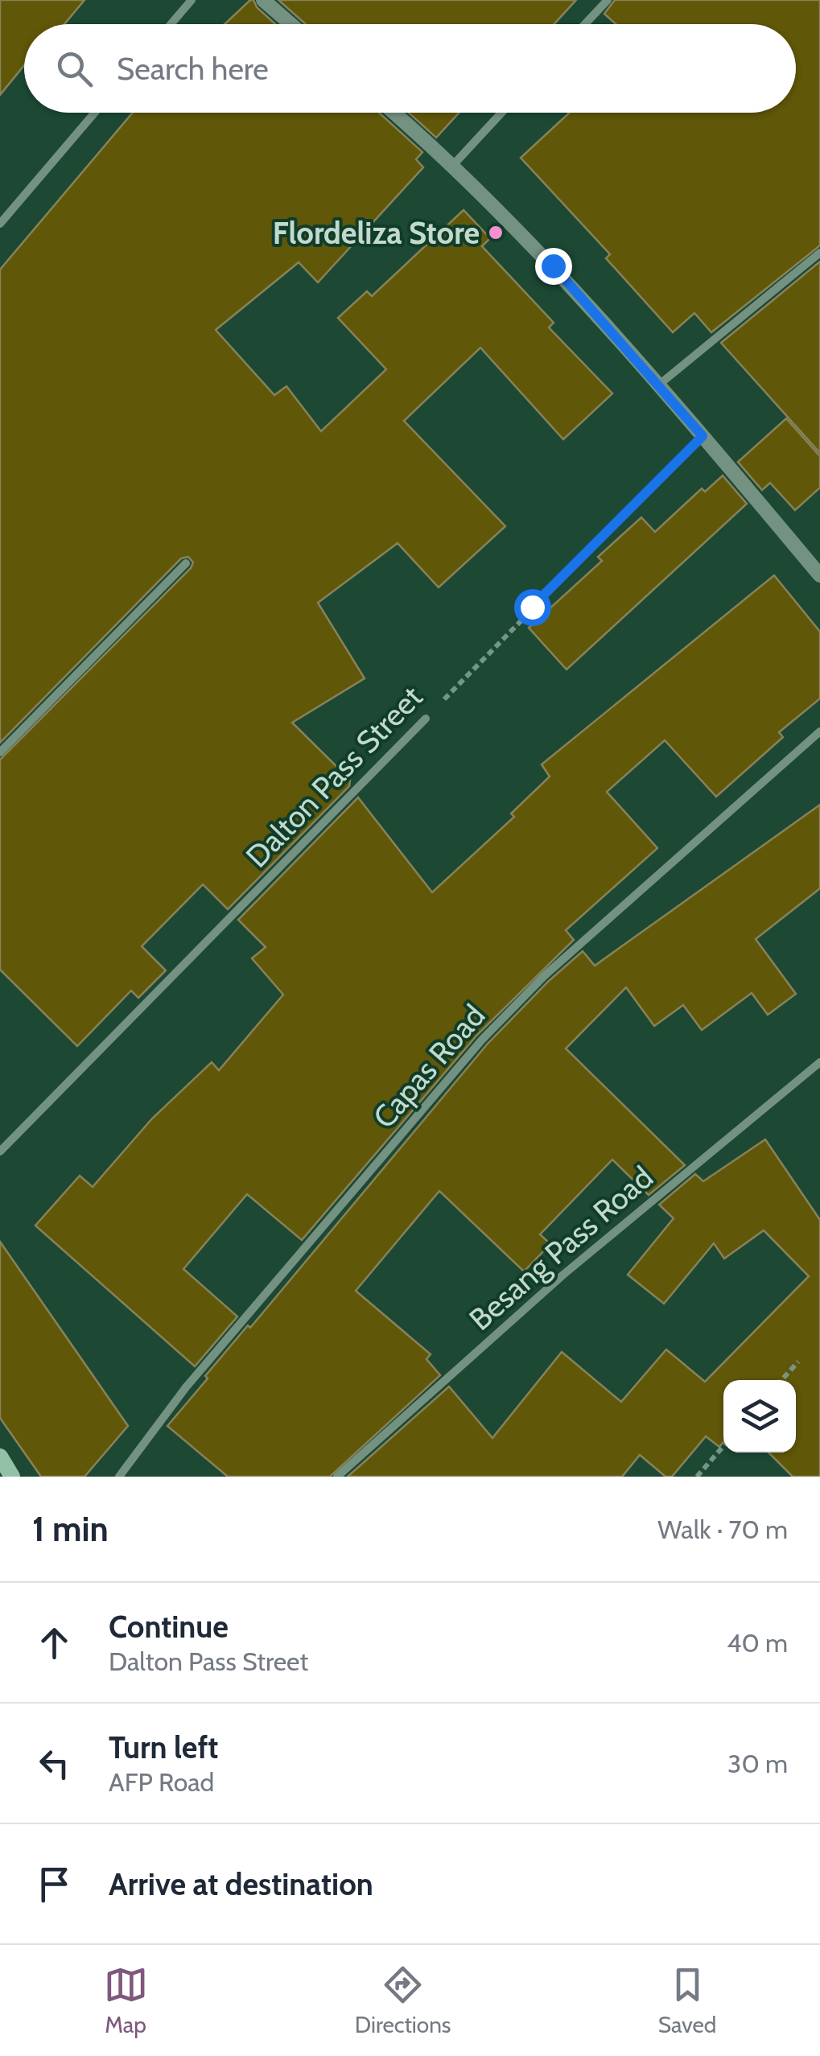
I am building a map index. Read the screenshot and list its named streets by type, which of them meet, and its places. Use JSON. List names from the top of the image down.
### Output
{
  "streets": {
    "street": ["Dalton Pass Street", "Capas Road", "Besang Pass Road"]
  },
  "places": ["Flordeliza Store"],
  "page": {
    "search": "Search here",
    "heading": ["1 min", "Walk · 70 m"],
    "list": [
      ["Continue", "Dalton Pass Street", "40 m"],
      ["Turn left", "AFP Road", "30 m"],
      "Arrive at destination"
    ],
    "nav": ["Map", "Directions", "Saved"]
  }
}
